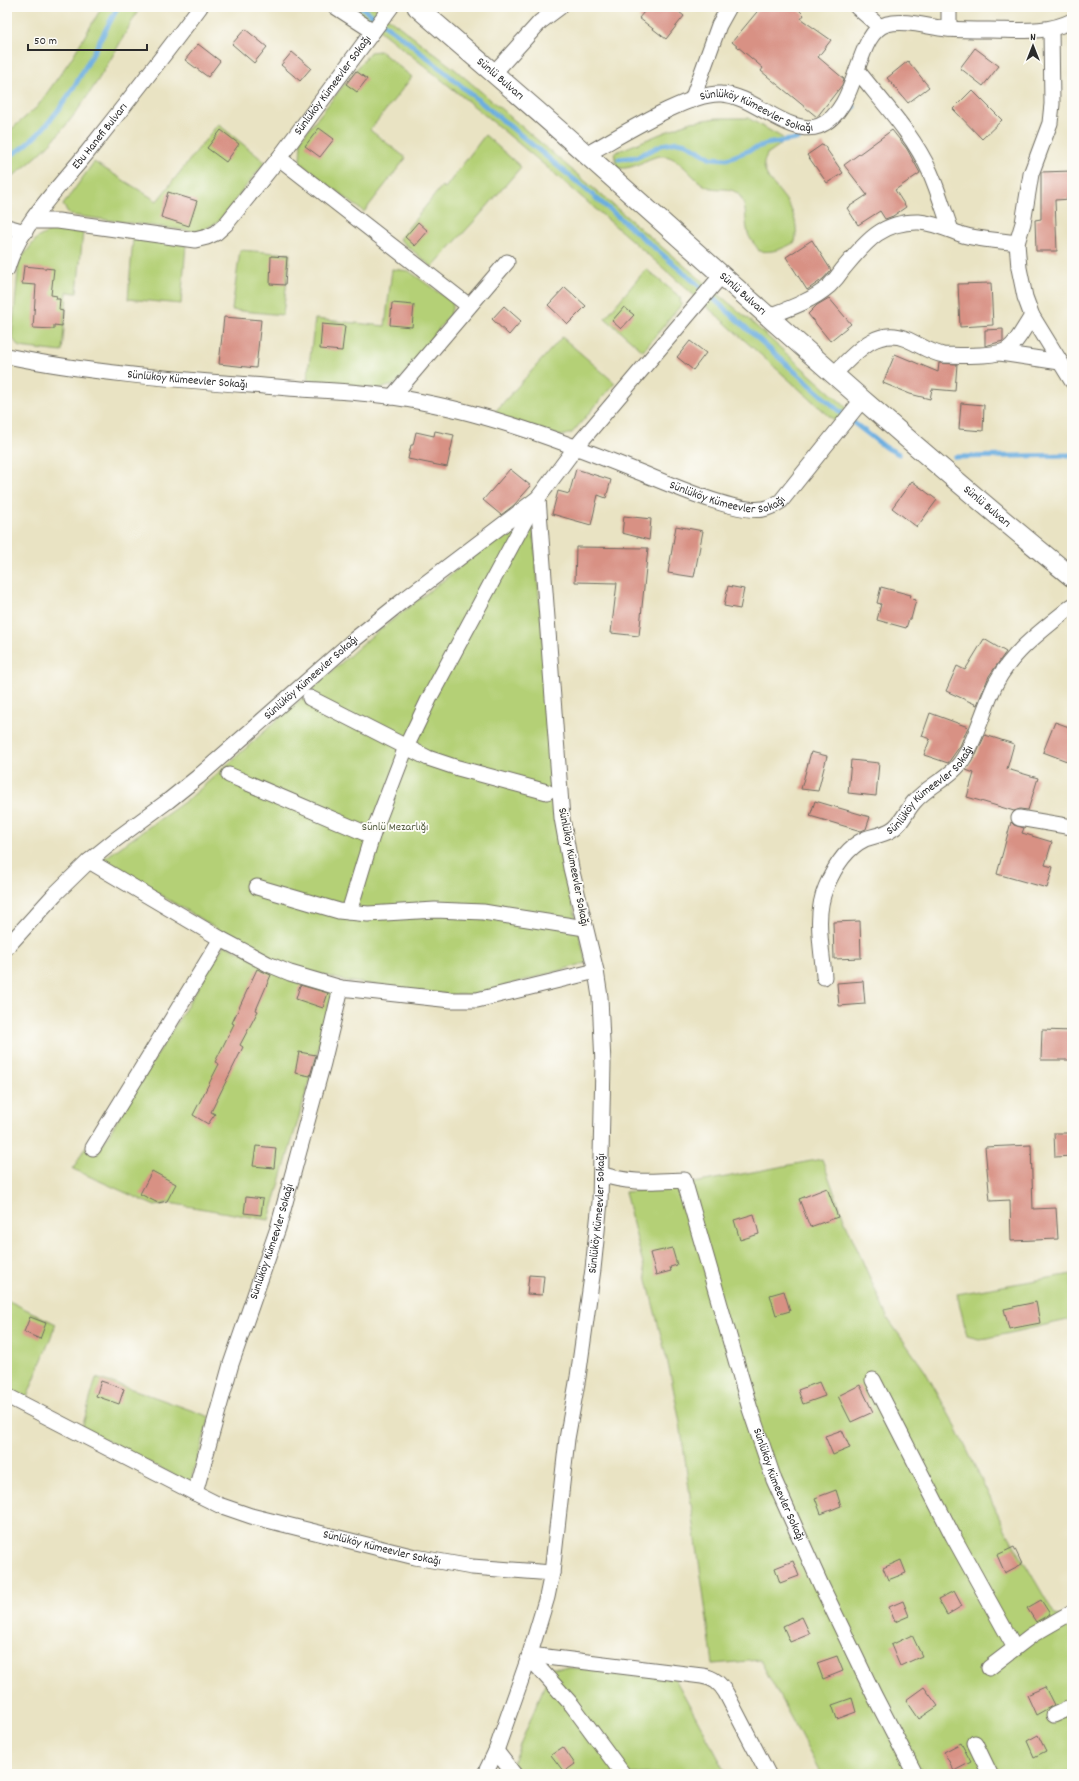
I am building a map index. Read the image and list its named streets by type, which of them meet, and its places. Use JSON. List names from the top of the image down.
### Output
{
  "streets": {
    "main road": ["Sünlü Bulvarı"],
    "street": ["Sünlüköy Kümeevler Sokağı", "Ebu Hanefi Bulvarı"]
  },
  "crossings": [
    ["Sünlü Bulvarı", "Sünlüköy Kümeevler Sokağı"],
    ["Sünlüköy Kümeevler Sokağı", "Ebu Hanefi Bulvarı"]
  ],
  "parks": ["Sünlü Mezarlığı"],
  "scale_bar": "50 m",
  "north": "top"
}
